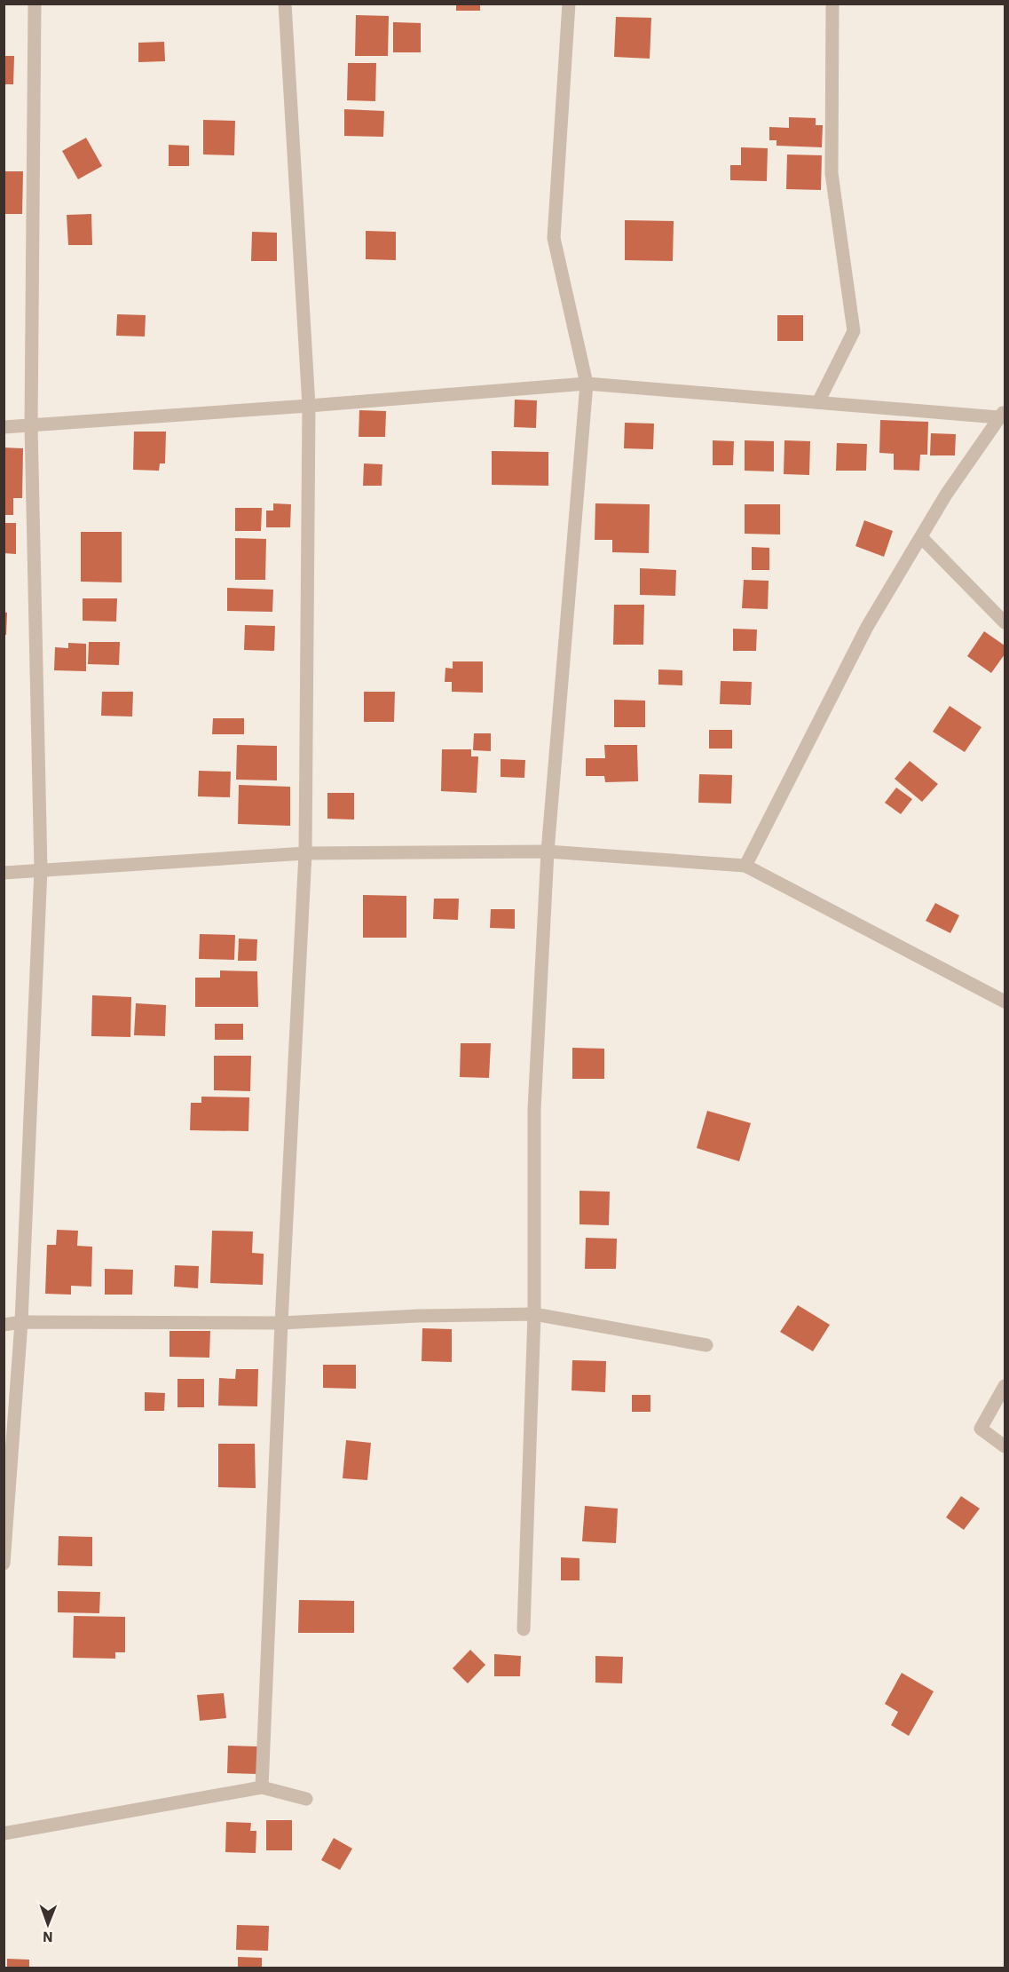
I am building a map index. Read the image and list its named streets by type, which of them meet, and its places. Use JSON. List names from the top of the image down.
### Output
{
  "north": "bottom"
}
